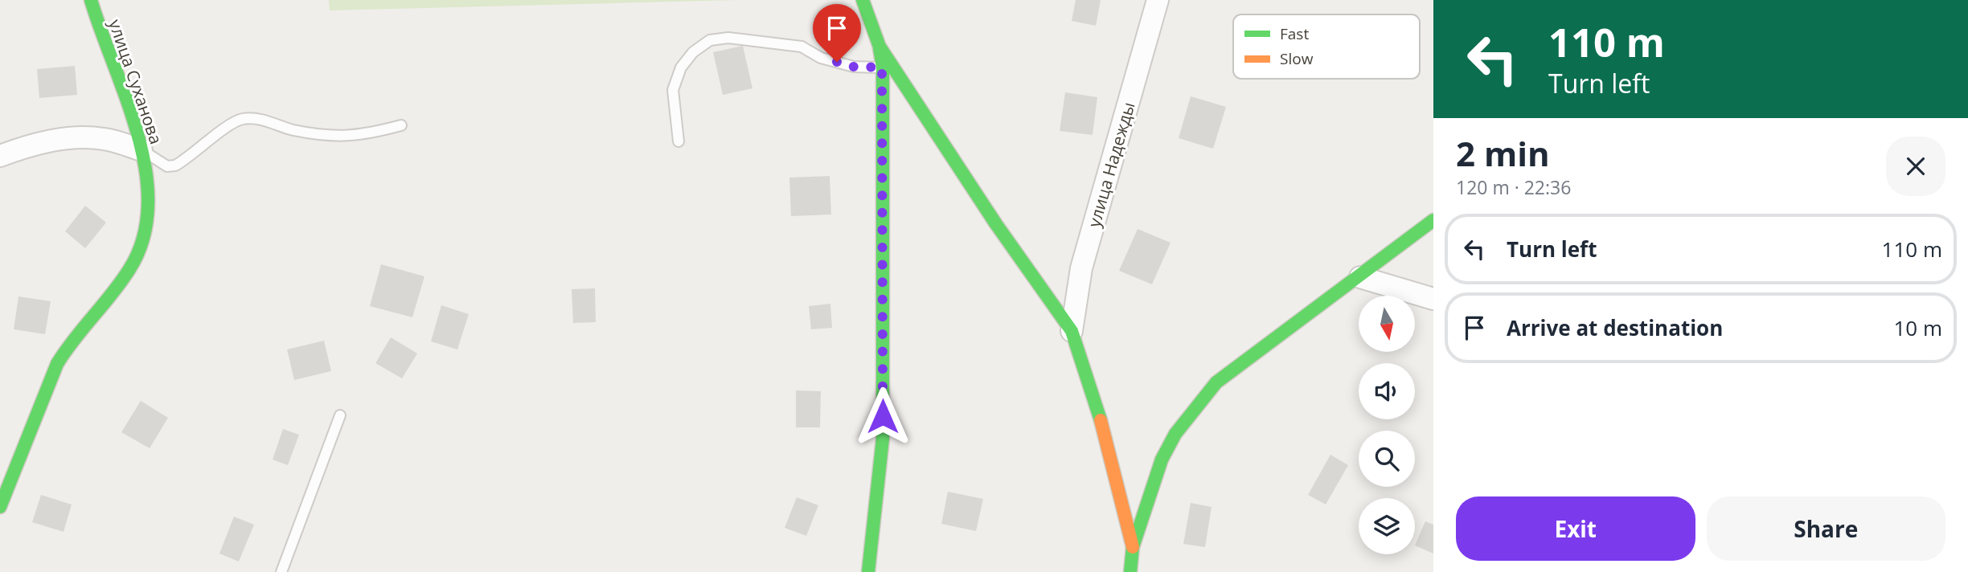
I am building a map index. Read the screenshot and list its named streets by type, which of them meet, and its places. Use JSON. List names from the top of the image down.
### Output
{
  "streets": {
    "street": ["улица Суханова", "улица Надежды"]
  },
  "legend": ["Fast", "Slow"],
  "north": "bottom",
  "page": {
    "turn": ["110 m", "Turn left"],
    "heading": ["2 min", "120 m · 22:36"],
    "list": [
      {
        "name": "Turn left",
        "value": "110 m"
      },
      {
        "name": "Arrive at destination",
        "value": "10 m"
      }
    ],
    "buttons": ["Exit", "Share"]
  }
}
